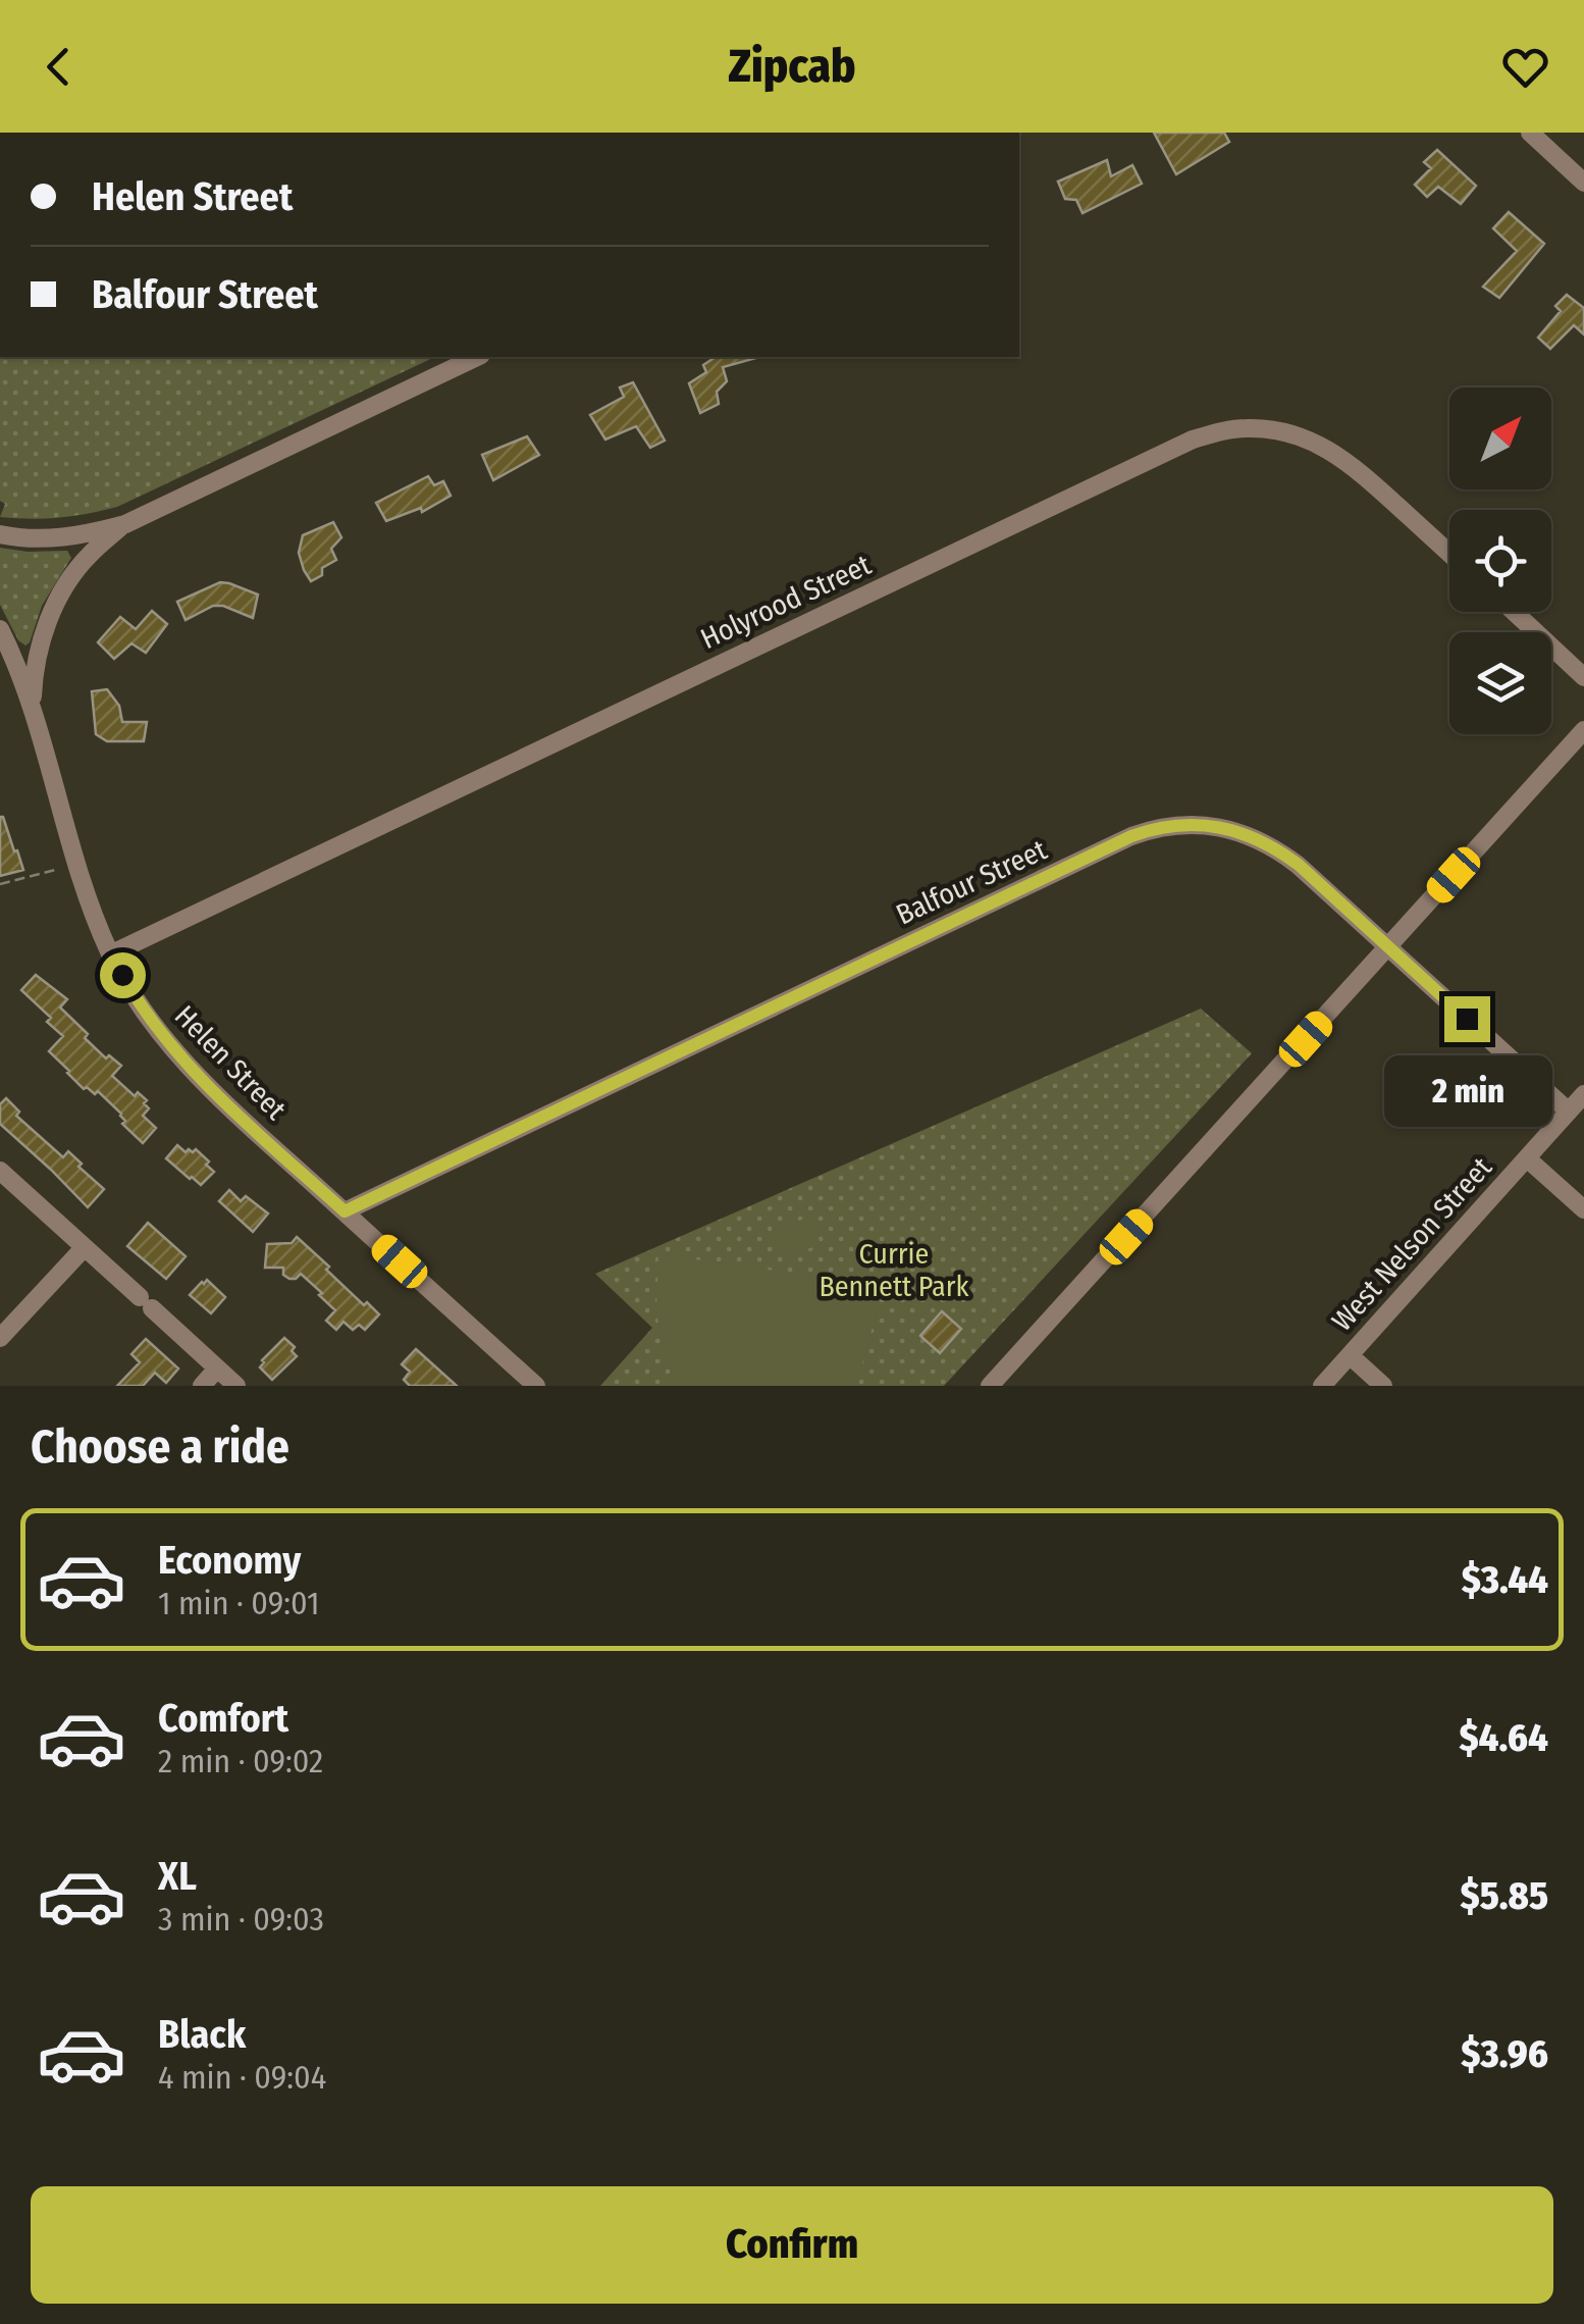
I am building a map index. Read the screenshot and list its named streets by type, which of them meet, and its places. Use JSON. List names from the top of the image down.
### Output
{
  "streets": {
    "street": [
      "Holyrood Street",
      "Balfour Street",
      "Helen Street",
      "West Nelson Street"
    ]
  },
  "crossings": [
    ["Holyrood Street", "Helen Street"],
    ["Balfour Street", "Helen Street"],
    ["Balfour Street", "West Nelson Street"]
  ],
  "parks": ["Currie Bennett Park"],
  "north": "top right",
  "page": {
    "header": "Zipcab",
    "banner": ["Helen Street", "Balfour Street"],
    "bubble": "2 min",
    "heading": "Choose a ride",
    "list": [
      {
        "name": "Economy",
        "note": "1 min · 09:01",
        "value": "$3.44"
      },
      {
        "name": "Comfort",
        "note": "2 min · 09:02",
        "value": "$4.64"
      },
      {
        "name": "XL",
        "note": "3 min · 09:03",
        "value": "$5.85"
      },
      {
        "name": "Black",
        "note": "4 min · 09:04",
        "value": "$3.96"
      }
    ],
    "buttons": "Confirm"
  }
}
